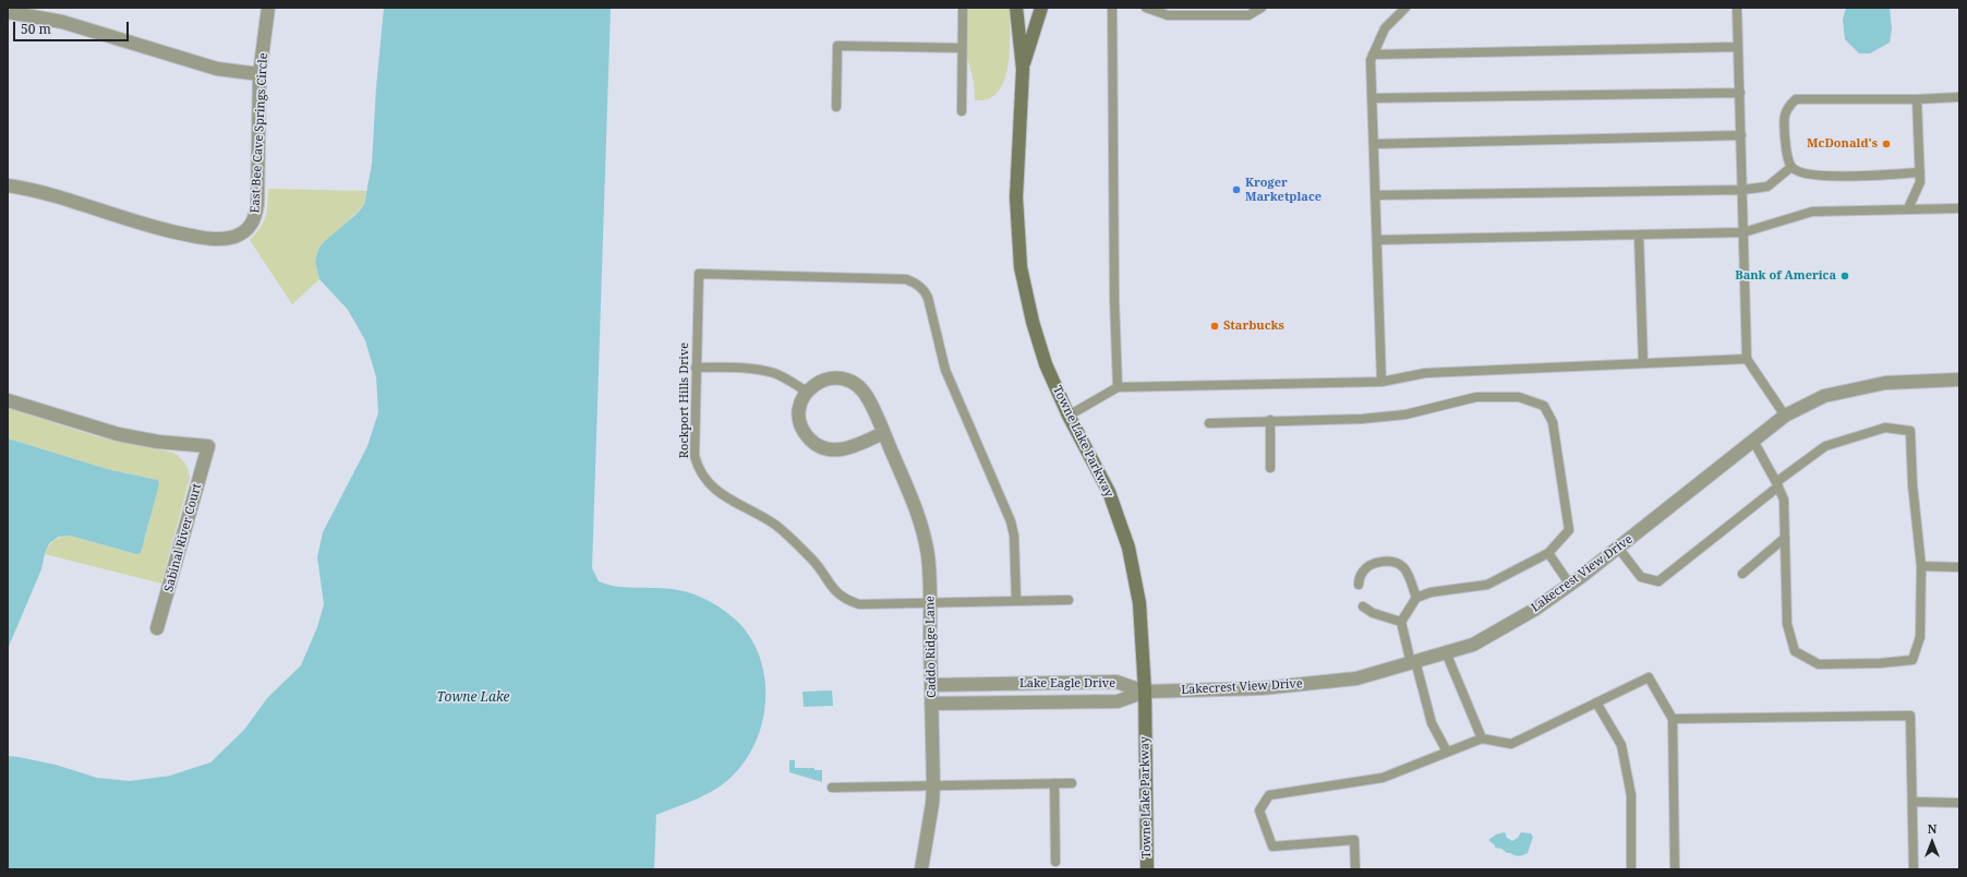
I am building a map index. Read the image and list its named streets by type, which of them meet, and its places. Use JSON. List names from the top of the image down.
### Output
{
  "streets": {
    "street": [
      "East Bee Cave Springs Circle",
      "Towne Lake Parkway",
      "Sabinal River Court",
      "Lakecrest View Drive",
      "Caddo Ridge Lane",
      "Lake Eagle Drive"
    ],
    "lane": ["Rockport Hills Drive"]
  },
  "crossings": [
    ["Rockport Hills Drive", "Caddo Ridge Lane"],
    ["Towne Lake Parkway", "Lakecrest View Drive"],
    ["Towne Lake Parkway", "Lake Eagle Drive"],
    ["Lakecrest View Drive", "Lake Eagle Drive"],
    ["Caddo Ridge Lane", "Lake Eagle Drive"]
  ],
  "water": ["Towne Lake"],
  "places": [
    "McDonald's",
    "Kroger Marketplace",
    "Bank of America",
    "Starbucks"
  ],
  "scale_bar": "50 m",
  "north": "top"
}
